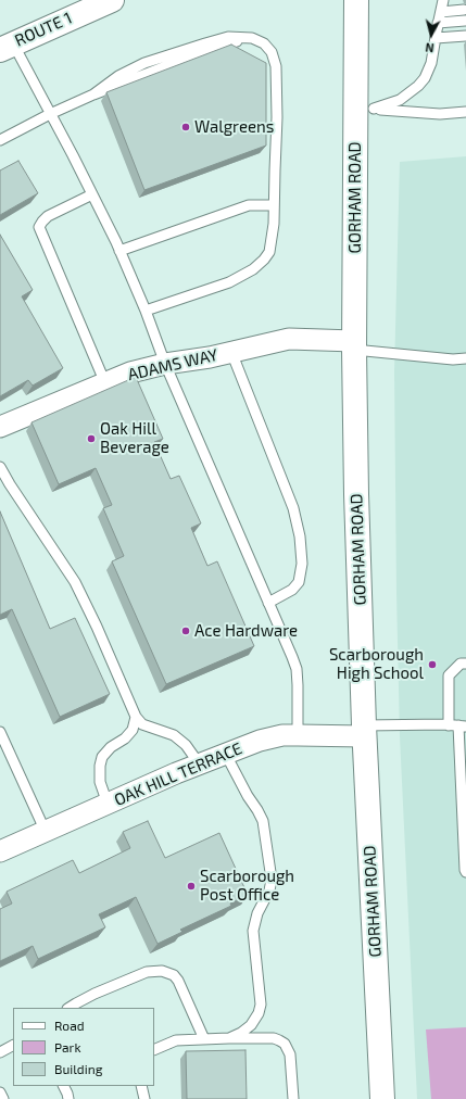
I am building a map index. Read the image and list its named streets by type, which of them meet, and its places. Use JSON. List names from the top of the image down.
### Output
{
  "streets": {
    "main road": ["ROUTE 1", "GORHAM ROAD"],
    "street": ["ADAMS WAY", "OAK HILL TERRACE"]
  },
  "crossings": [
    ["GORHAM ROAD", "ADAMS WAY"],
    ["GORHAM ROAD", "OAK HILL TERRACE"]
  ],
  "places": [
    "Walgreens",
    "Oak Hill Beverage",
    "Ace Hardware",
    "Scarborough High School",
    "Scarborough Post Office"
  ],
  "legend": ["Road", "Park", "Building"],
  "north": "bottom"
}
